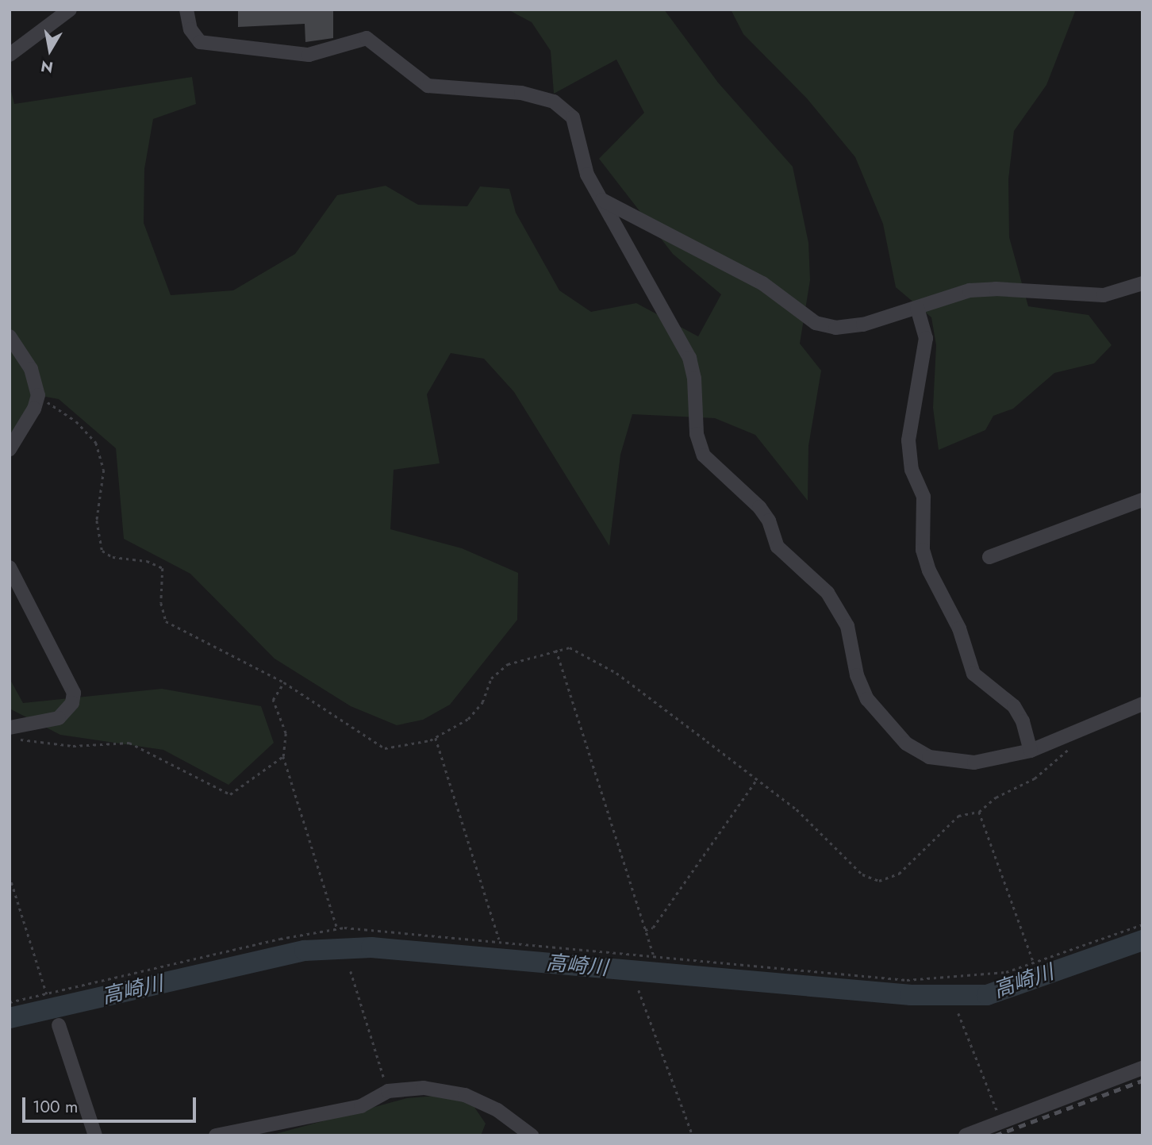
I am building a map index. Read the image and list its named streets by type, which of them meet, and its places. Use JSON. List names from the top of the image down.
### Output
{
  "water": ["高崎川"],
  "scale_bar": "100 m",
  "north": "bottom"
}
